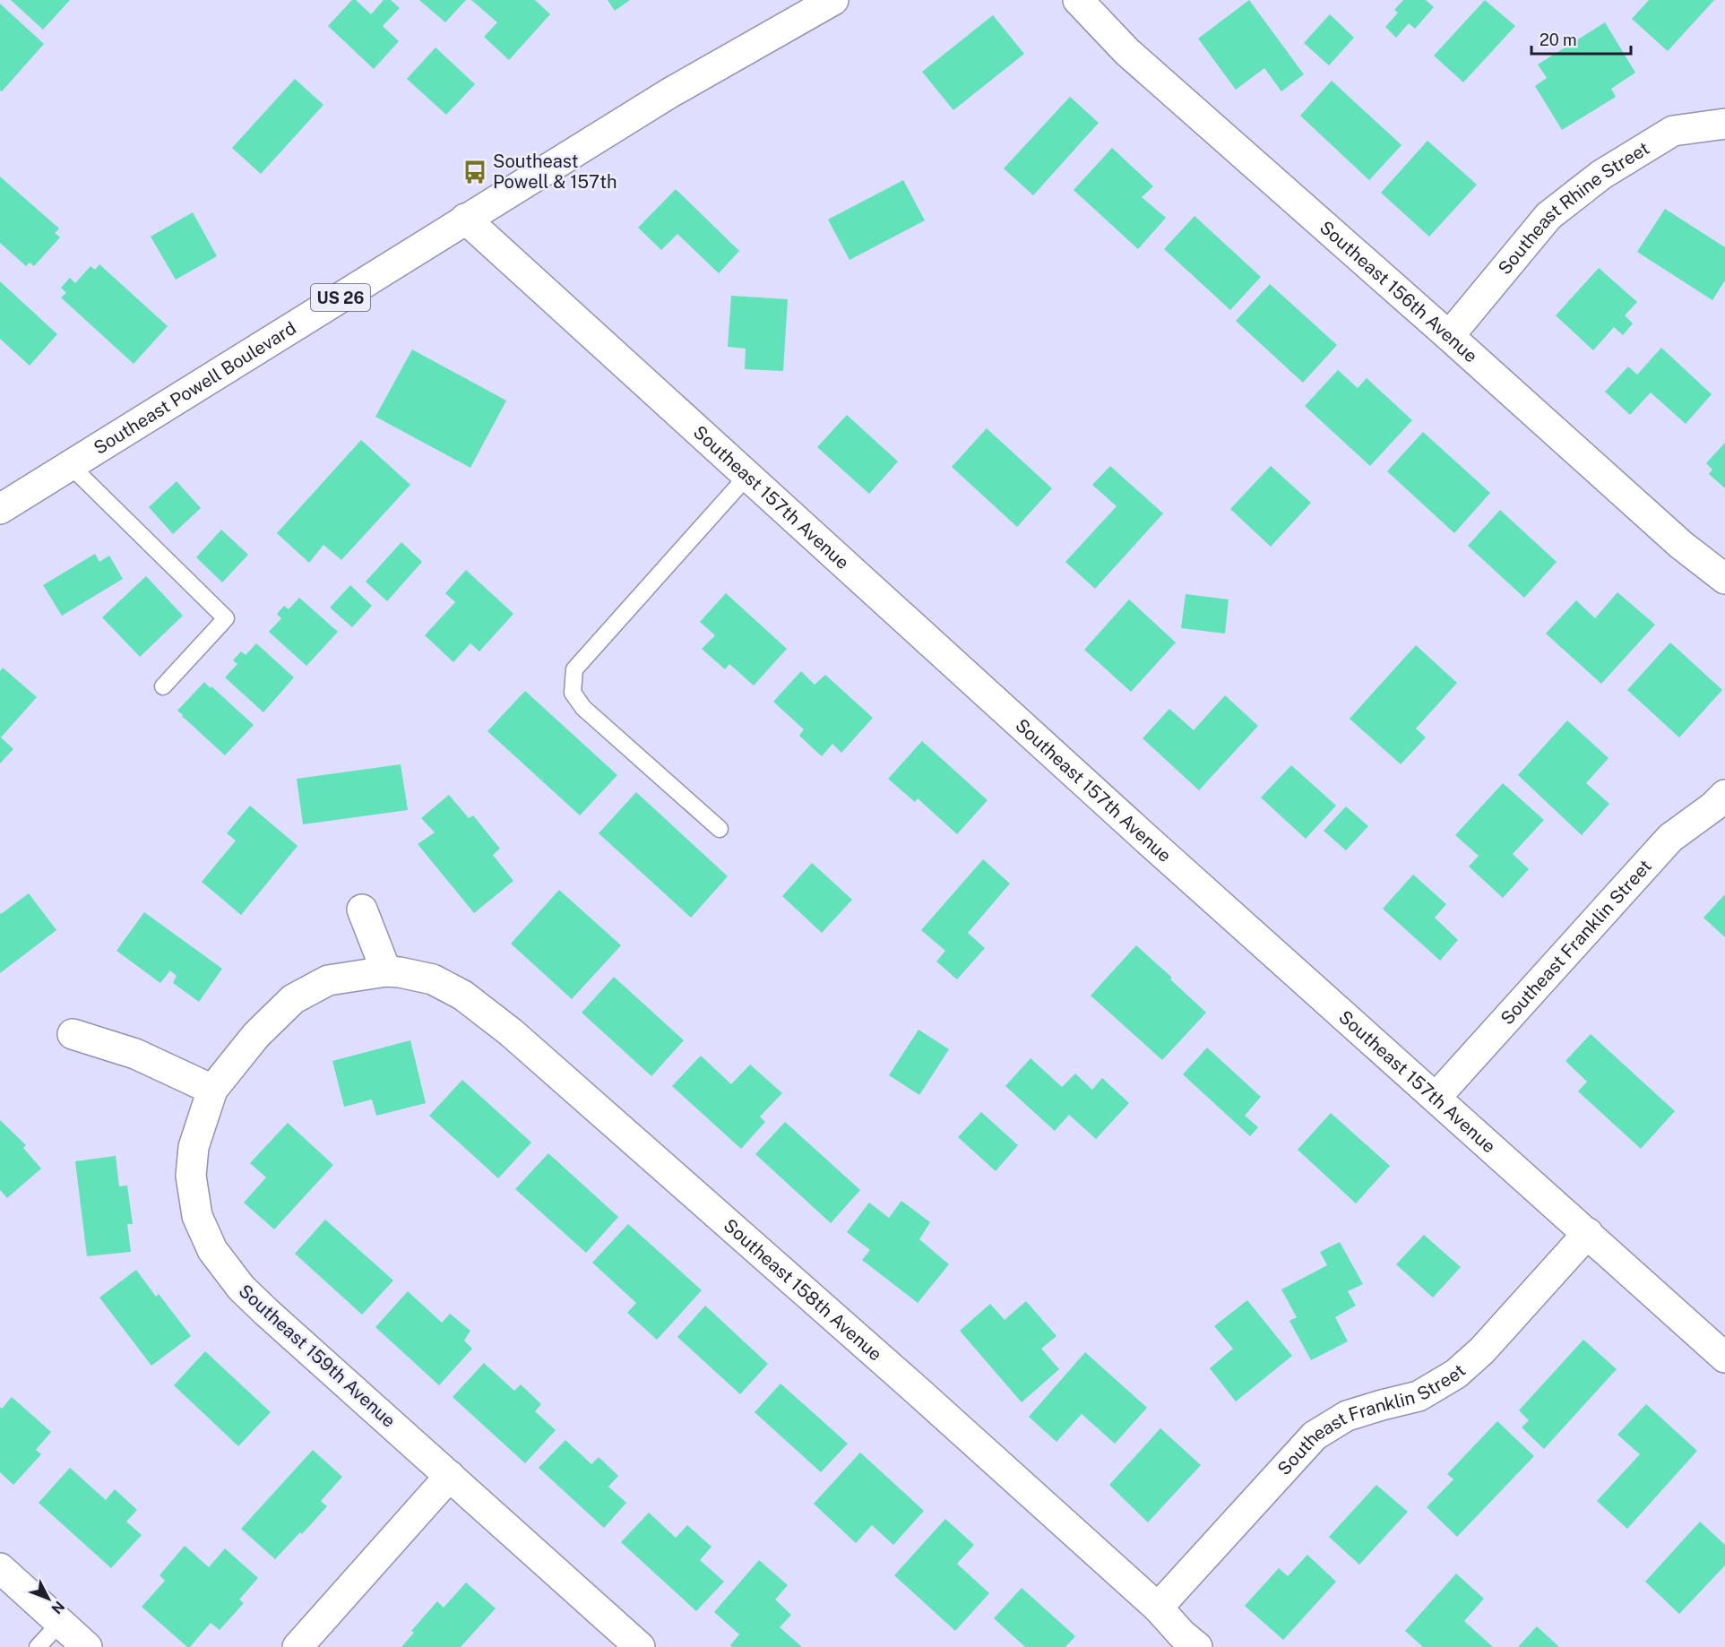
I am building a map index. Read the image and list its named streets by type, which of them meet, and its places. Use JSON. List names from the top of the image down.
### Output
{
  "streets": {
    "street": [
      "Southeast Rhine Street",
      "Southeast 156th Avenue",
      "US 26",
      "Southeast Powell Boulevard",
      "Southeast 157th Avenue",
      "Southeast Franklin Street",
      "Southeast 158th Avenue",
      "Southeast 159th Avenue"
    ]
  },
  "crossings": [
    ["Southeast Rhine Street", "Southeast 156th Avenue"],
    ["Southeast Powell Boulevard", "Southeast 157th Avenue"],
    ["Southeast 157th Avenue", "Southeast Franklin Street"],
    ["Southeast Franklin Street", "Southeast 158th Avenue"],
    ["Southeast 158th Avenue", "Southeast 159th Avenue"]
  ],
  "places": {
    "bus stop": ["Southeast Powell & 157th"]
  },
  "scale_bar": "20 m",
  "north": "bottom right"
}
